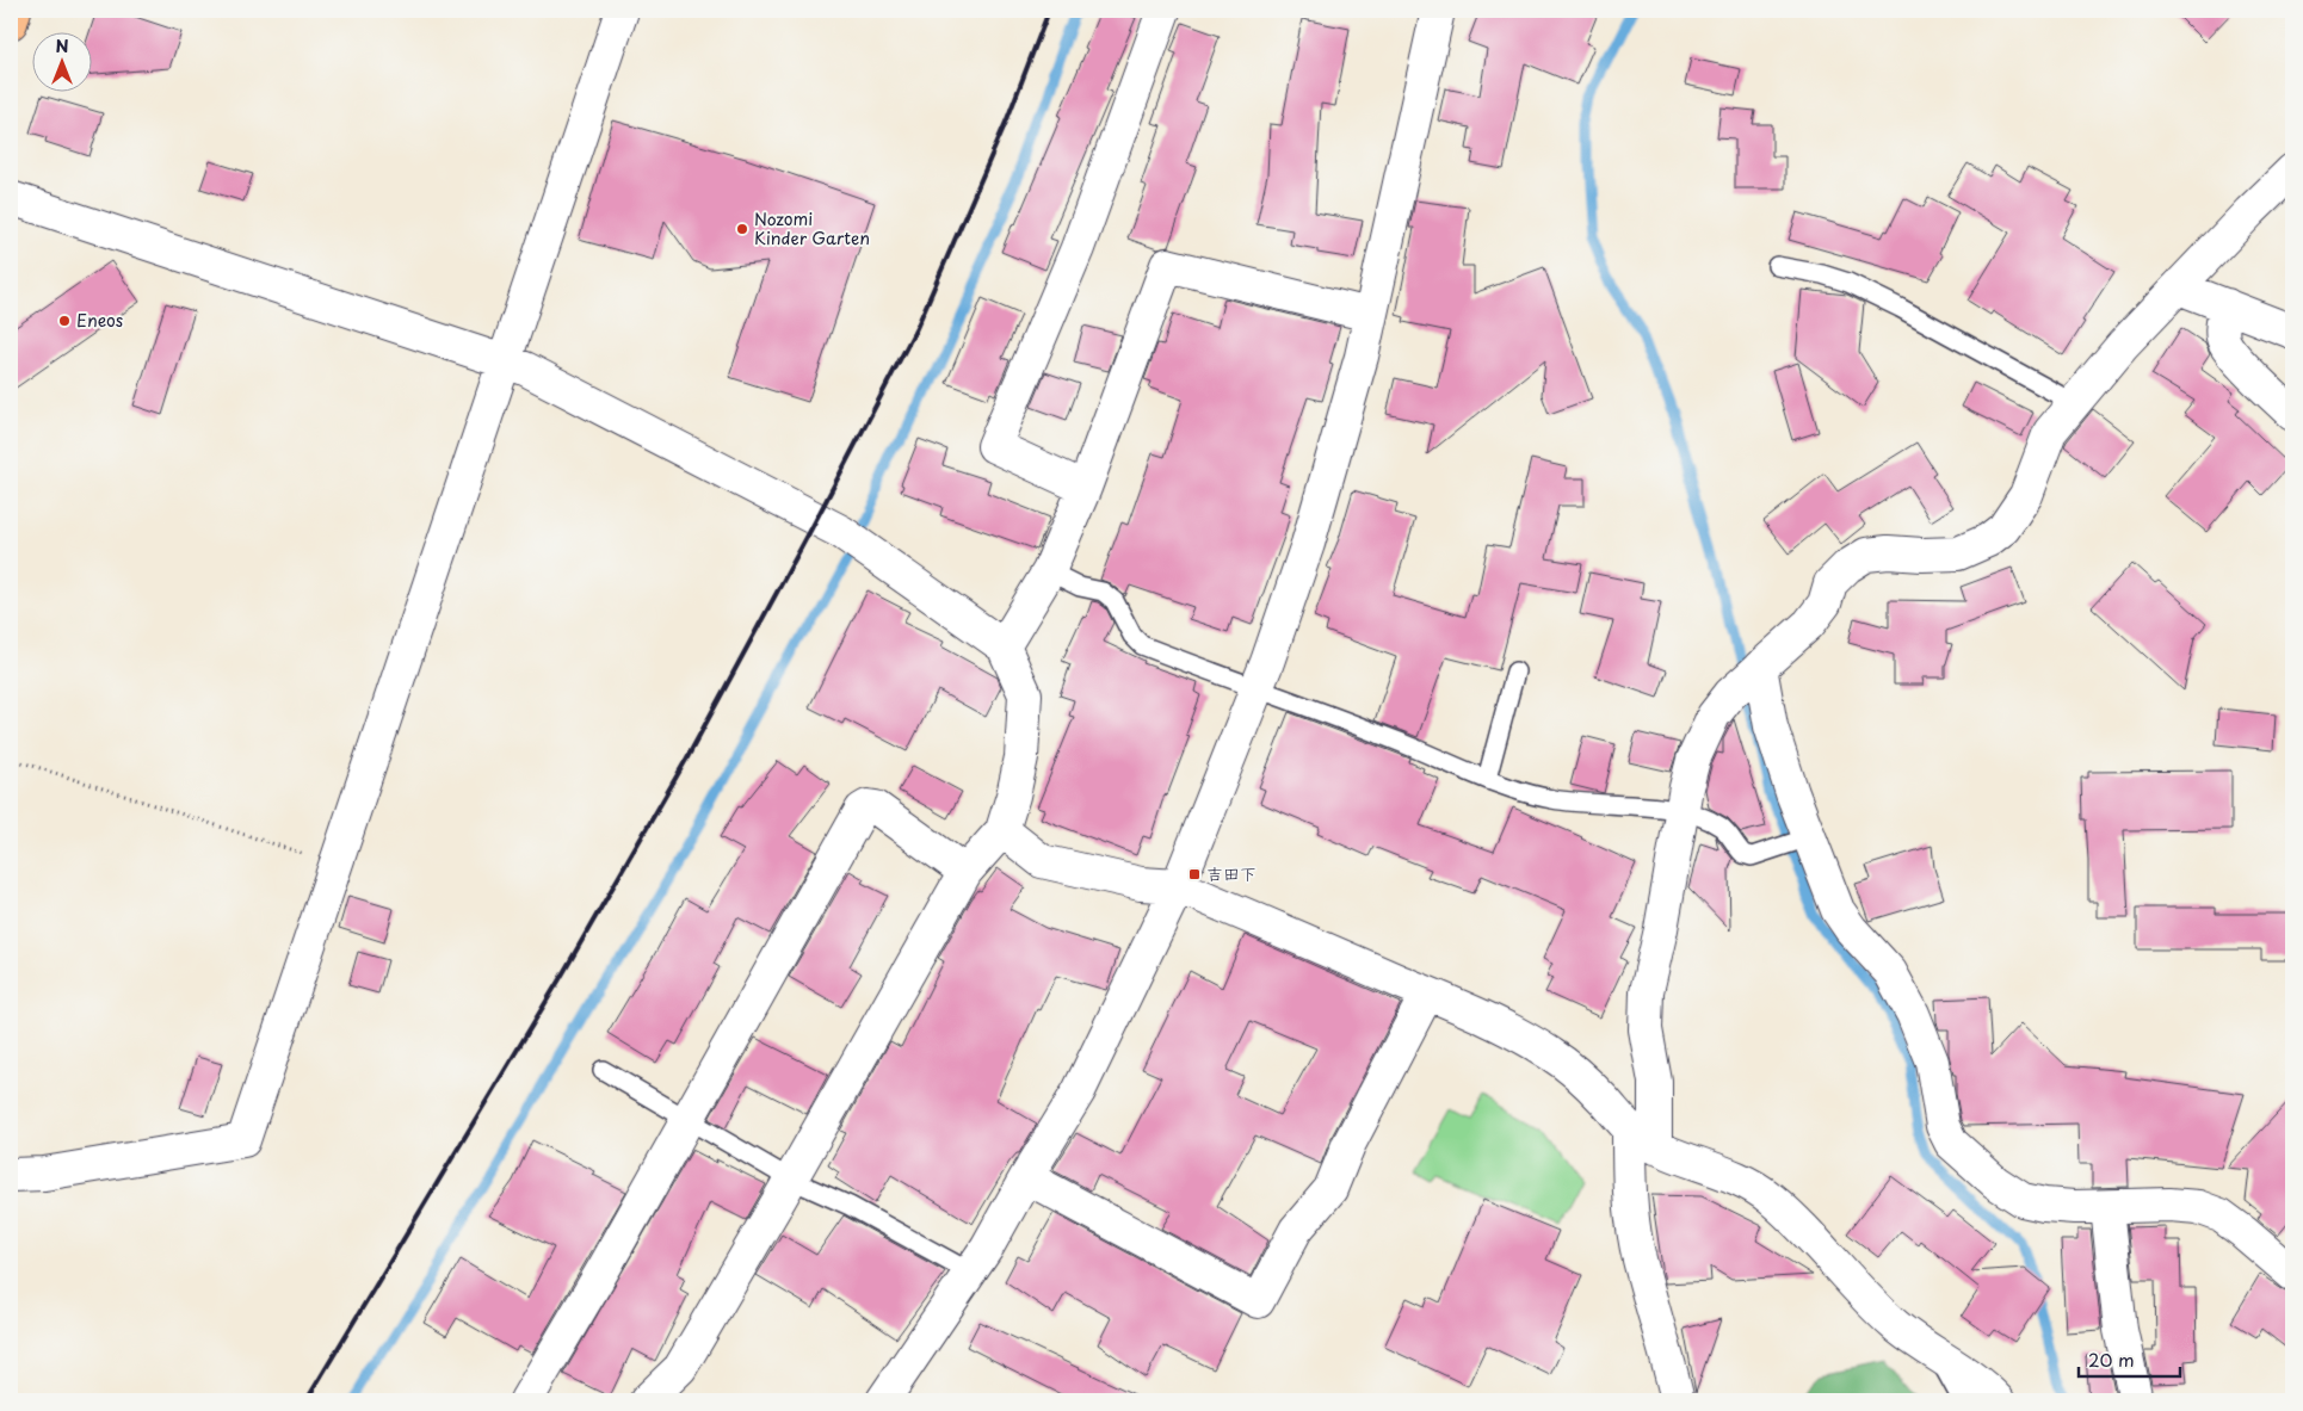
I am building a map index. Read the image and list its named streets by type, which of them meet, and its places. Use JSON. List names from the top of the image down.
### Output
{
  "places": {
    "other": ["Nozomi Kinder Garten", "Eneos"],
    "transit": ["吉田下"]
  },
  "scale_bar": "20 m",
  "north": "top"
}
